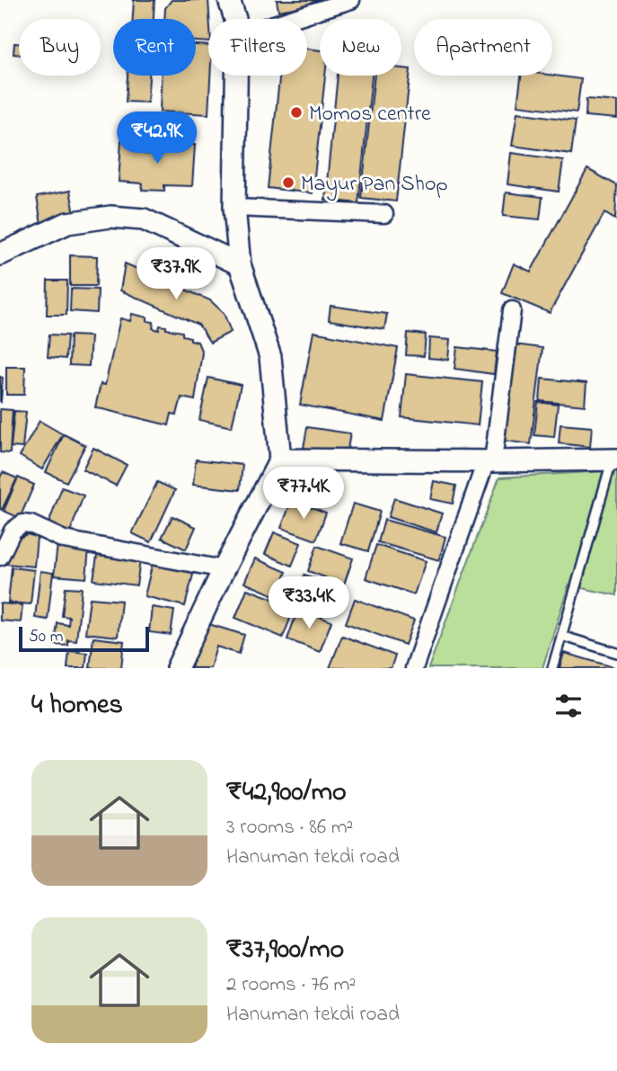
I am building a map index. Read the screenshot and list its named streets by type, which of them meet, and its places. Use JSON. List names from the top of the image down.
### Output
{
  "places": ["Momos centre", "Mayur Pan Shop"],
  "scale_bar": "50 m",
  "page": {
    "chip": [
      "Buy",
      "Rent",
      "Filters",
      "New",
      "Apartment"
    ],
    "price": [
      "₹42.9K",
      "₹37.9K",
      "₹77.4K",
      "₹33.4K"
    ],
    "scale": "50 m",
    "heading": "4 homes",
    "list": [
      {
        "name": "₹42,900/mo",
        "note": "3 rooms · 86 m² · Hanuman tekdi road"
      },
      {
        "name": "₹37,900/mo",
        "note": "2 rooms · 76 m² · Hanuman tekdi road"
      }
    ]
  }
}
